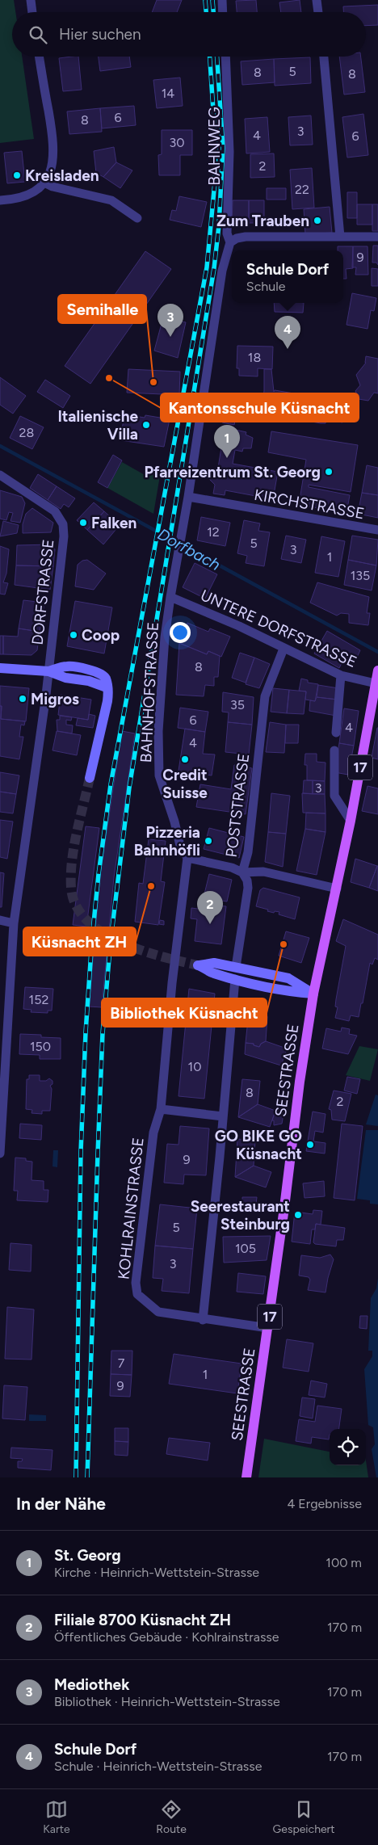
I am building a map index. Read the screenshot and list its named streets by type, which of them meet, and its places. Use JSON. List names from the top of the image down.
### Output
{
  "streets": {
    "main road": ["17", "SEESTRASSE"],
    "street": [
      "BAHNWEG",
      "KIRCHSTRASSE",
      "DORFSTRASSE",
      "UNTERE DORFSTRASSE",
      "BAHNHOFSTRASSE",
      "POSTSTRASSE",
      "KOHLRAINSTRASSE"
    ]
  },
  "crossings": [
    ["BAHNWEG", "BAHNHOFSTRASSE"],
    ["KIRCHSTRASSE", "BAHNHOFSTRASSE"],
    ["UNTERE DORFSTRASSE", "BAHNHOFSTRASSE"],
    ["UNTERE DORFSTRASSE", "POSTSTRASSE"],
    ["UNTERE DORFSTRASSE", "SEESTRASSE"],
    ["BAHNHOFSTRASSE", "KOHLRAINSTRASSE"],
    ["SEESTRASSE", "KOHLRAINSTRASSE"]
  ],
  "water": ["Dorfbach"],
  "places": [
    "Kreisladen",
    "Zum Trauben",
    "Kantonsschule Küsnacht",
    "Semihalle",
    "Italienische Villa",
    "Pfarreizentrum St. Georg",
    "Falken",
    "Coop",
    "Migros",
    "Credit Suisse",
    "Pizzeria Bahnhöfli",
    "Küsnacht ZH",
    "Bibliothek Küsnacht",
    "GO BIKE GO Küsnacht",
    "Seerestaurant Steinburg"
  ],
  "house_numbers": [
    "5",
    "8",
    "8",
    "14",
    "6",
    "8",
    "3",
    "4",
    "6",
    "30",
    "2",
    "22",
    "9",
    "18",
    "28",
    "12",
    "5",
    "3",
    "1",
    "135",
    "8",
    "35",
    "6",
    "4",
    "4",
    "3",
    "152",
    "150",
    "10",
    "8",
    "2",
    "9",
    "5",
    "105",
    "3",
    "7",
    "1",
    "9"
  ],
  "page": {
    "search": "Hier suchen",
    "popup": ["Schule Dorf", "Schule"],
    "pins": [
      "3",
      "4",
      "1",
      "2"
    ],
    "heading": ["In der Nähe", "4 Ergebnisse"],
    "list": [
      {
        "mark": "1",
        "name": "St. Georg",
        "note": "Kirche · Heinrich-Wettstein-Strasse",
        "value": "100 m"
      },
      {
        "mark": "2",
        "name": "Filiale 8700 Küsnacht ZH",
        "note": "Öffentliches Gebäude · Kohlrainstrasse",
        "value": "170 m"
      },
      {
        "mark": "3",
        "name": "Mediothek",
        "note": "Bibliothek · Heinrich-Wettstein-Strasse",
        "value": "170 m"
      },
      {
        "mark": "4",
        "name": "Schule Dorf",
        "note": "Schule · Heinrich-Wettstein-Strasse",
        "value": "170 m"
      }
    ],
    "nav": ["Karte", "Route", "Gespeichert"]
  }
}
